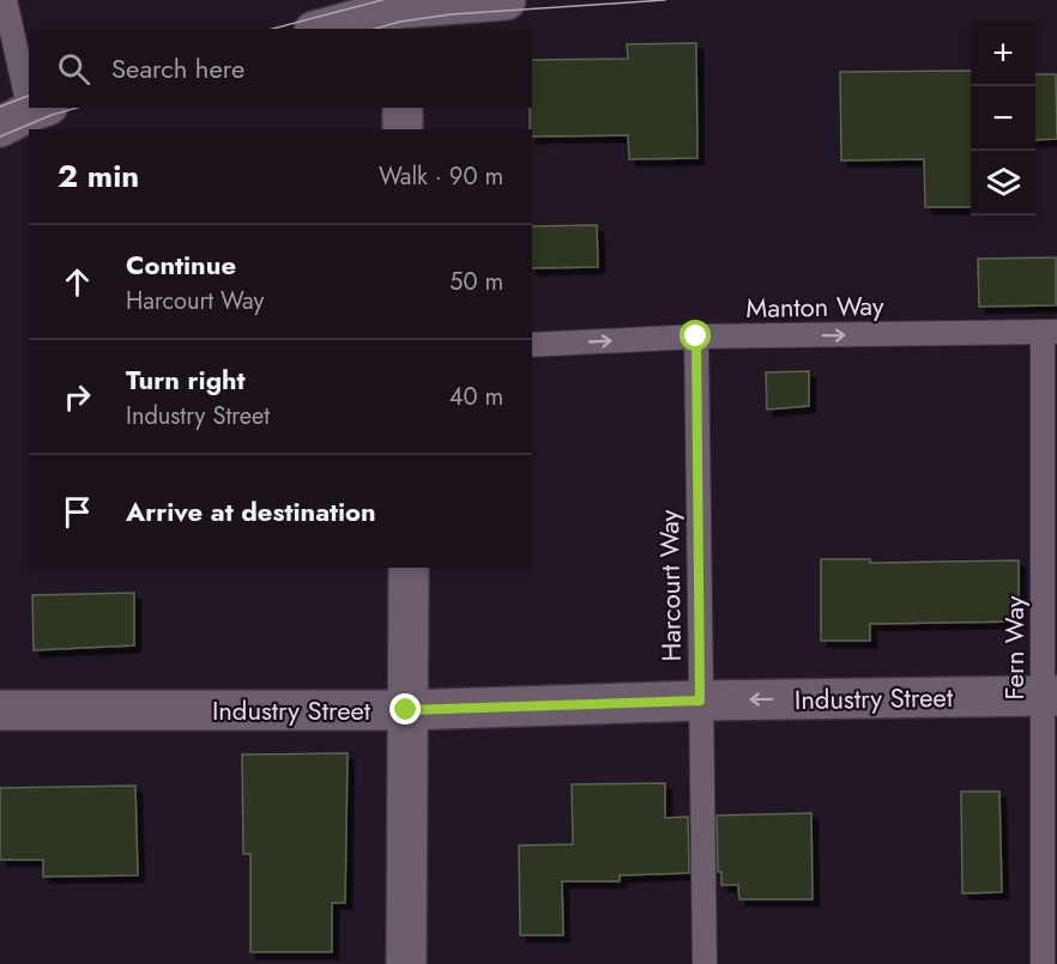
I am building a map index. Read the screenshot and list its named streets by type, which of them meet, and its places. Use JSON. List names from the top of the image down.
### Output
{
  "streets": {
    "street": ["Industry Street"],
    "lane": ["Manton Way", "Harcourt Way", "Fern Way"]
  },
  "crossings": [
    ["Manton Way", "Harcourt Way"],
    ["Manton Way", "Fern Way"],
    ["Harcourt Way", "Industry Street"],
    ["Fern Way", "Industry Street"]
  ],
  "one_way": ["Manton Way"],
  "page": {
    "map_buttons": ["+", "−"],
    "search": "Search here",
    "heading": ["2 min", "Walk · 90 m"],
    "list": [
      ["Continue", "Harcourt Way", "50 m"],
      ["Turn right", "Industry Street", "40 m"],
      "Arrive at destination"
    ]
  }
}
